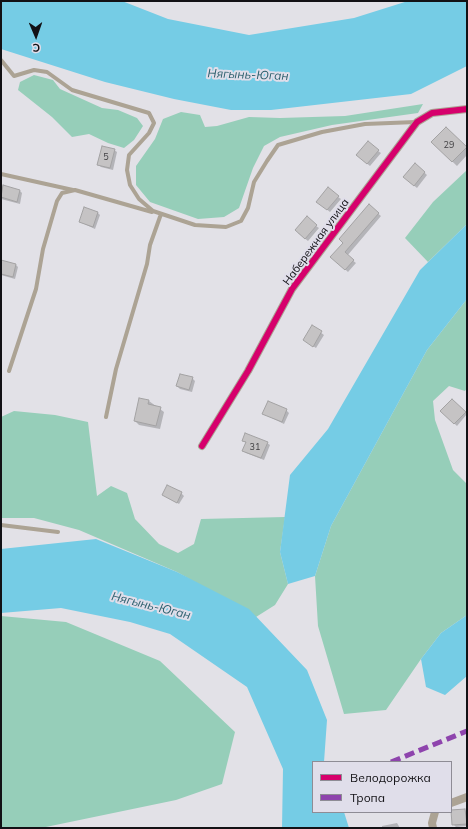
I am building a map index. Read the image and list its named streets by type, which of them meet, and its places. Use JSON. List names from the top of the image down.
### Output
{
  "streets": {
    "street": ["Набережная улица"]
  },
  "water": ["Нягынь-Юган"],
  "house_numbers": ["29", "5", "31"],
  "legend": ["Велодорожка", "Тропа"],
  "north": "bottom"
}
